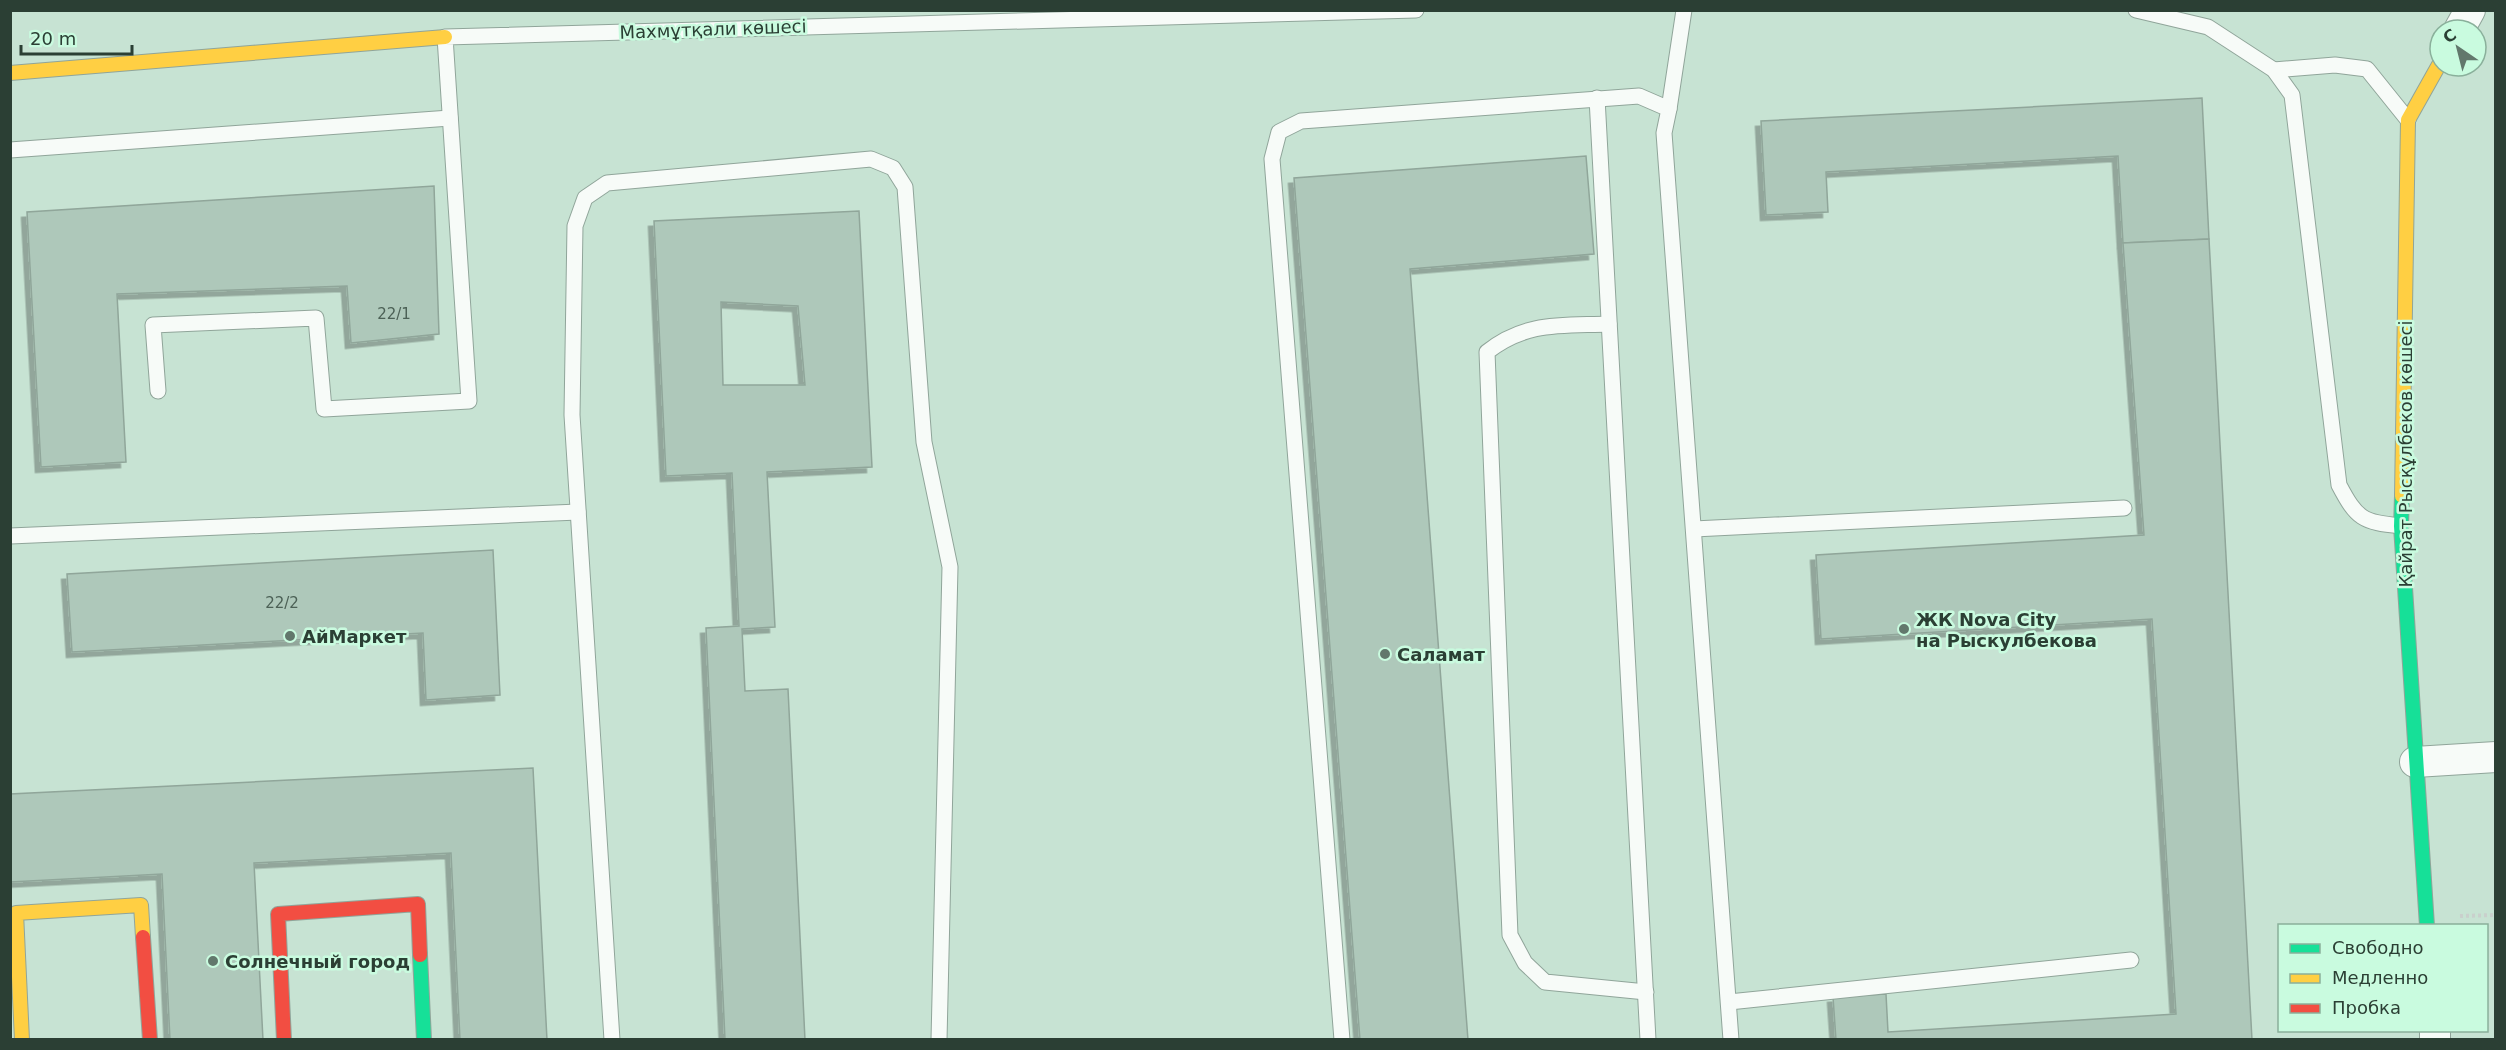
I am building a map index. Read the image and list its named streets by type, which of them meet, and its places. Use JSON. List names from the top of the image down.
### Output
{
  "streets": {
    "street": ["Махмұтқали көшесі", "Қайрат Рысқұлбеков көшесі"]
  },
  "places": [
    "ЖК Nova City на Рыскулбекова",
    "АйМаркет",
    "Саламат",
    "Солнечный город"
  ],
  "house_numbers": ["22/1", "22/2"],
  "legend": ["Свободно", "Медленно", "Пробка"],
  "scale_bar": "20 m",
  "north": "top left"
}
